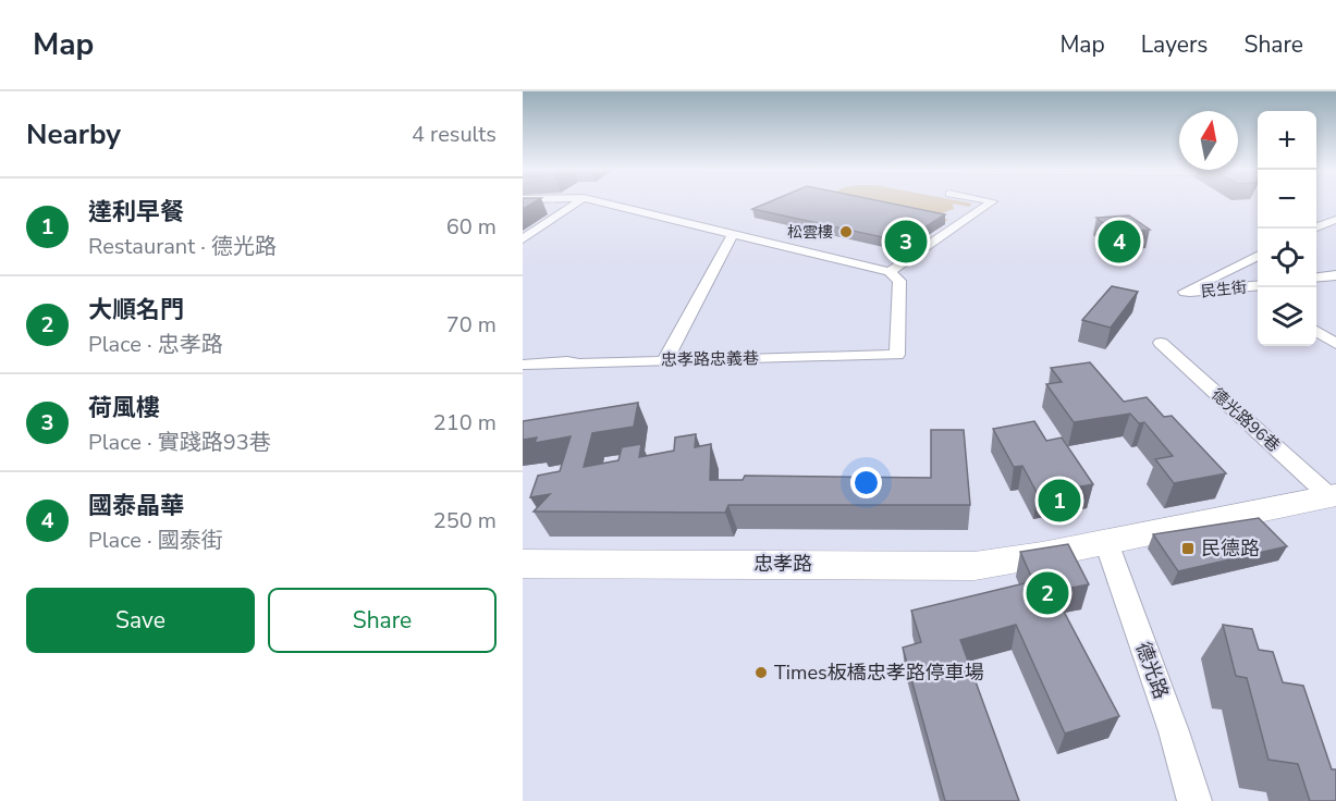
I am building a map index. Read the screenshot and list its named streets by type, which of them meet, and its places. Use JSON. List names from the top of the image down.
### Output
{
  "streets": {
    "street": [
      "民生街",
      "忠孝路忠義巷",
      "德光路96巷",
      "忠孝路",
      "德光路"
    ]
  },
  "crossings": [
    ["忠孝路", "德光路"]
  ],
  "places": {
    "other": ["松雲樓", "Times板橋忠孝路停車場"],
    "transit": ["民德路"]
  },
  "north": "top",
  "page": {
    "header": "Map",
    "nav": ["Map", "Layers", "Share"],
    "heading": ["Nearby", "4 results"],
    "map_buttons": ["+", "−"],
    "list": [
      {
        "mark": "1",
        "name": "達利早餐",
        "note": "Restaurant · 德光路",
        "value": "60 m"
      },
      {
        "mark": "2",
        "name": "大順名門",
        "note": "Place · 忠孝路",
        "value": "70 m"
      },
      {
        "mark": "3",
        "name": "荷風樓",
        "note": "Place · 實踐路93巷",
        "value": "210 m"
      },
      {
        "mark": "4",
        "name": "國泰晶華",
        "note": "Place · 國泰街",
        "value": "250 m"
      }
    ],
    "pins": [
      "3",
      "4",
      "1",
      "2"
    ],
    "buttons": ["Save", "Share"]
  }
}
